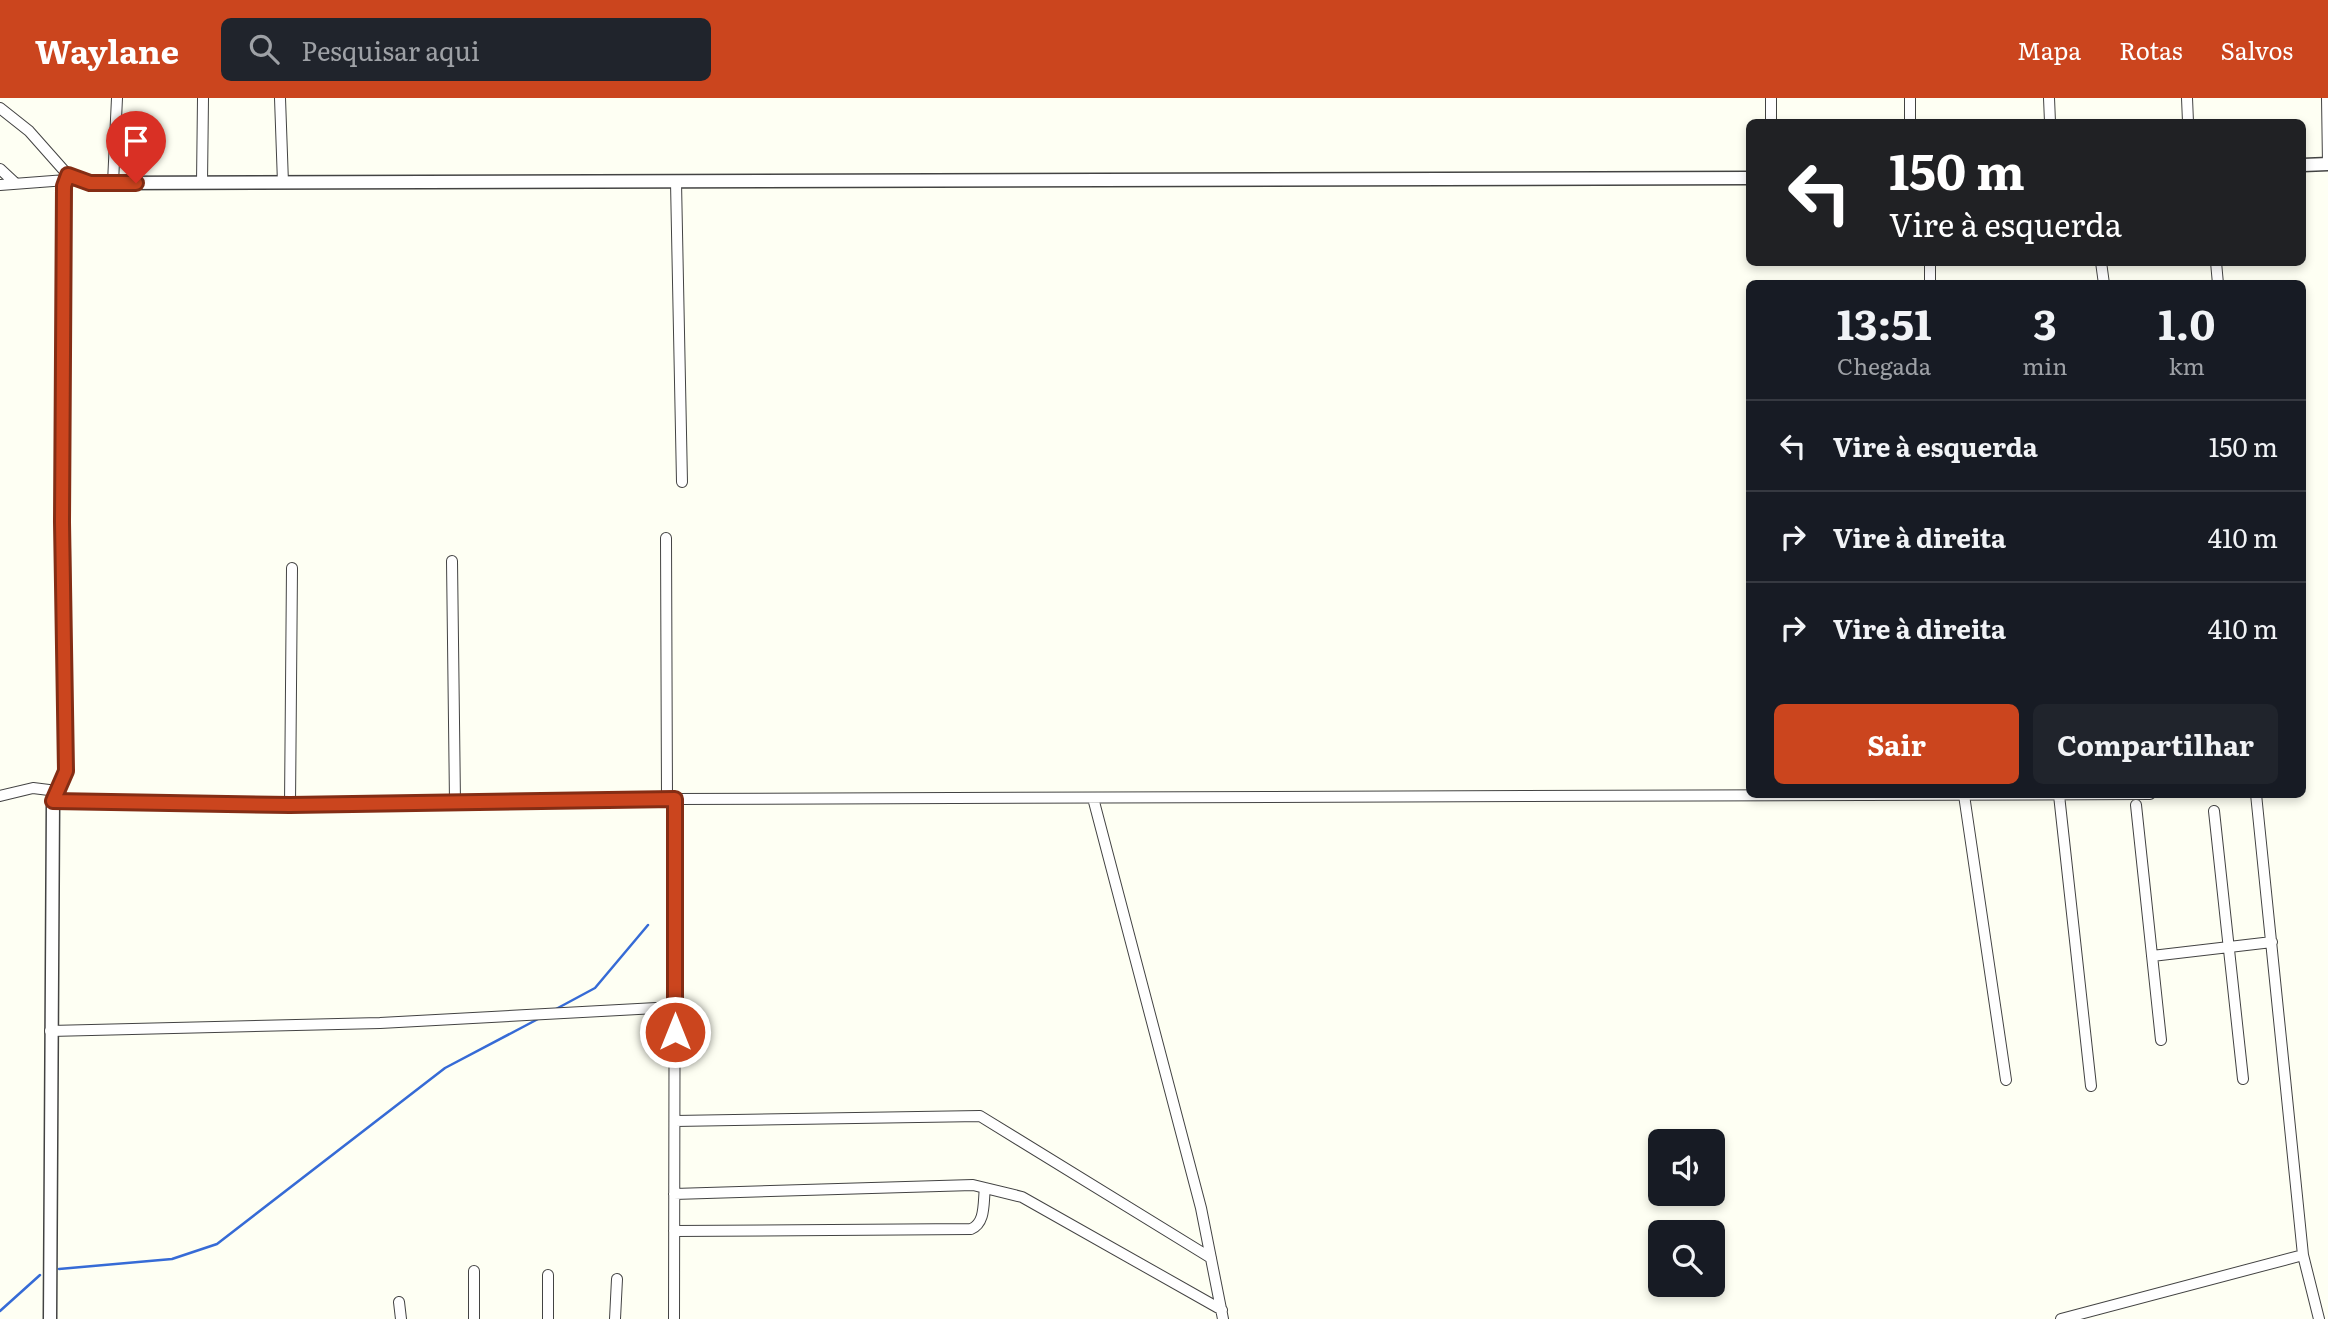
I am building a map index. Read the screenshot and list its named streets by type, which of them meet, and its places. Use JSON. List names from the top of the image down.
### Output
{
  "page": {
    "header": "Waylane",
    "search": "Pesquisar aqui",
    "nav": ["Mapa", "Rotas", "Salvos"],
    "turn": ["150 m", "Vire à esquerda"],
    "eta": [
      "13:51",
      "Chegada",
      "3",
      "min",
      "1.0",
      "km"
    ],
    "list": [
      {
        "name": "Vire à esquerda",
        "value": "150 m"
      },
      {
        "name": "Vire à direita",
        "value": "410 m"
      },
      {
        "name": "Vire à direita",
        "value": "410 m"
      }
    ],
    "buttons": ["Sair", "Compartilhar"]
  }
}
